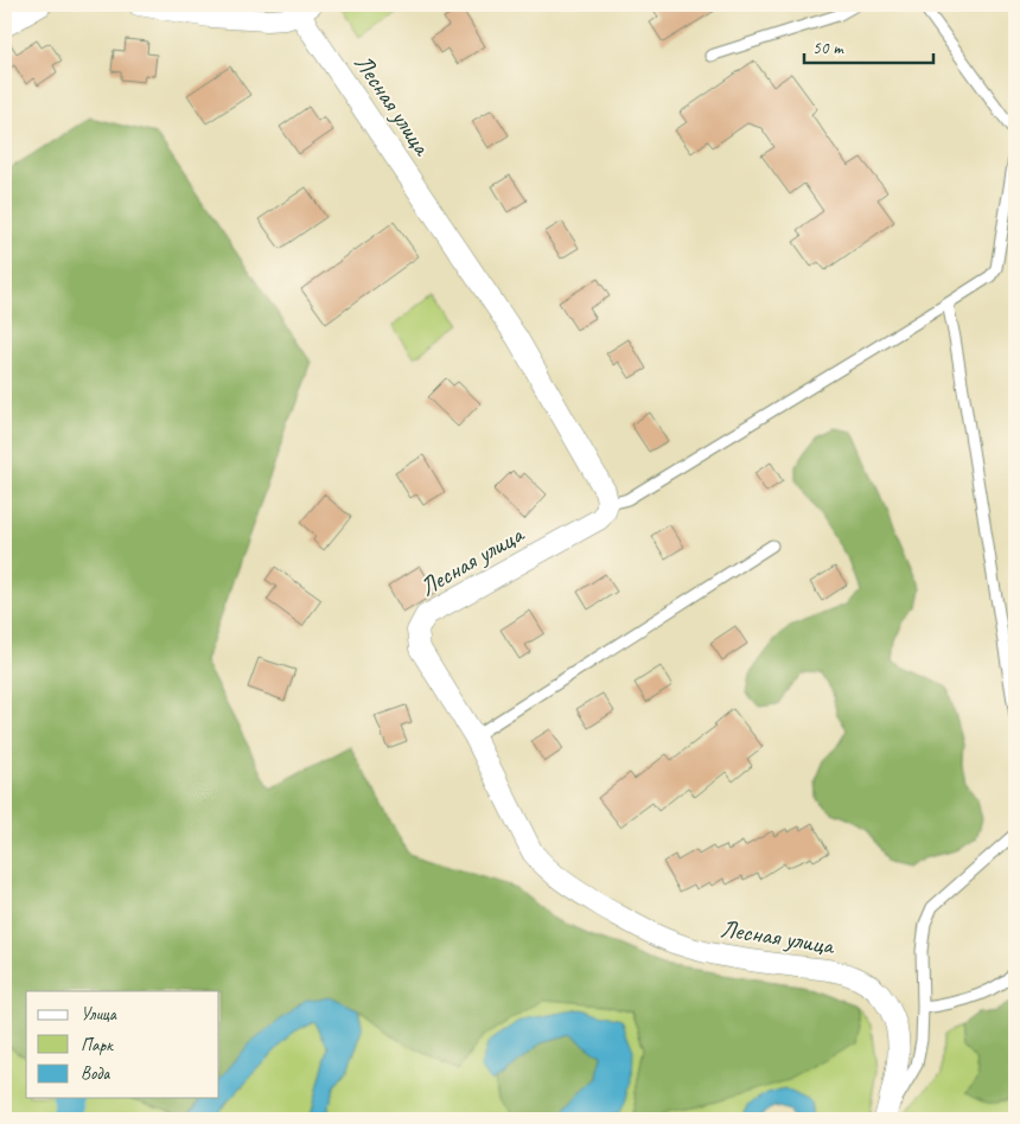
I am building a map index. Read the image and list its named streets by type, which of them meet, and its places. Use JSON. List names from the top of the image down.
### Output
{
  "streets": {
    "street": ["Лесная улица"]
  },
  "legend": ["Улица", "Парк", "Вода"],
  "scale_bar": "50 m"
}
